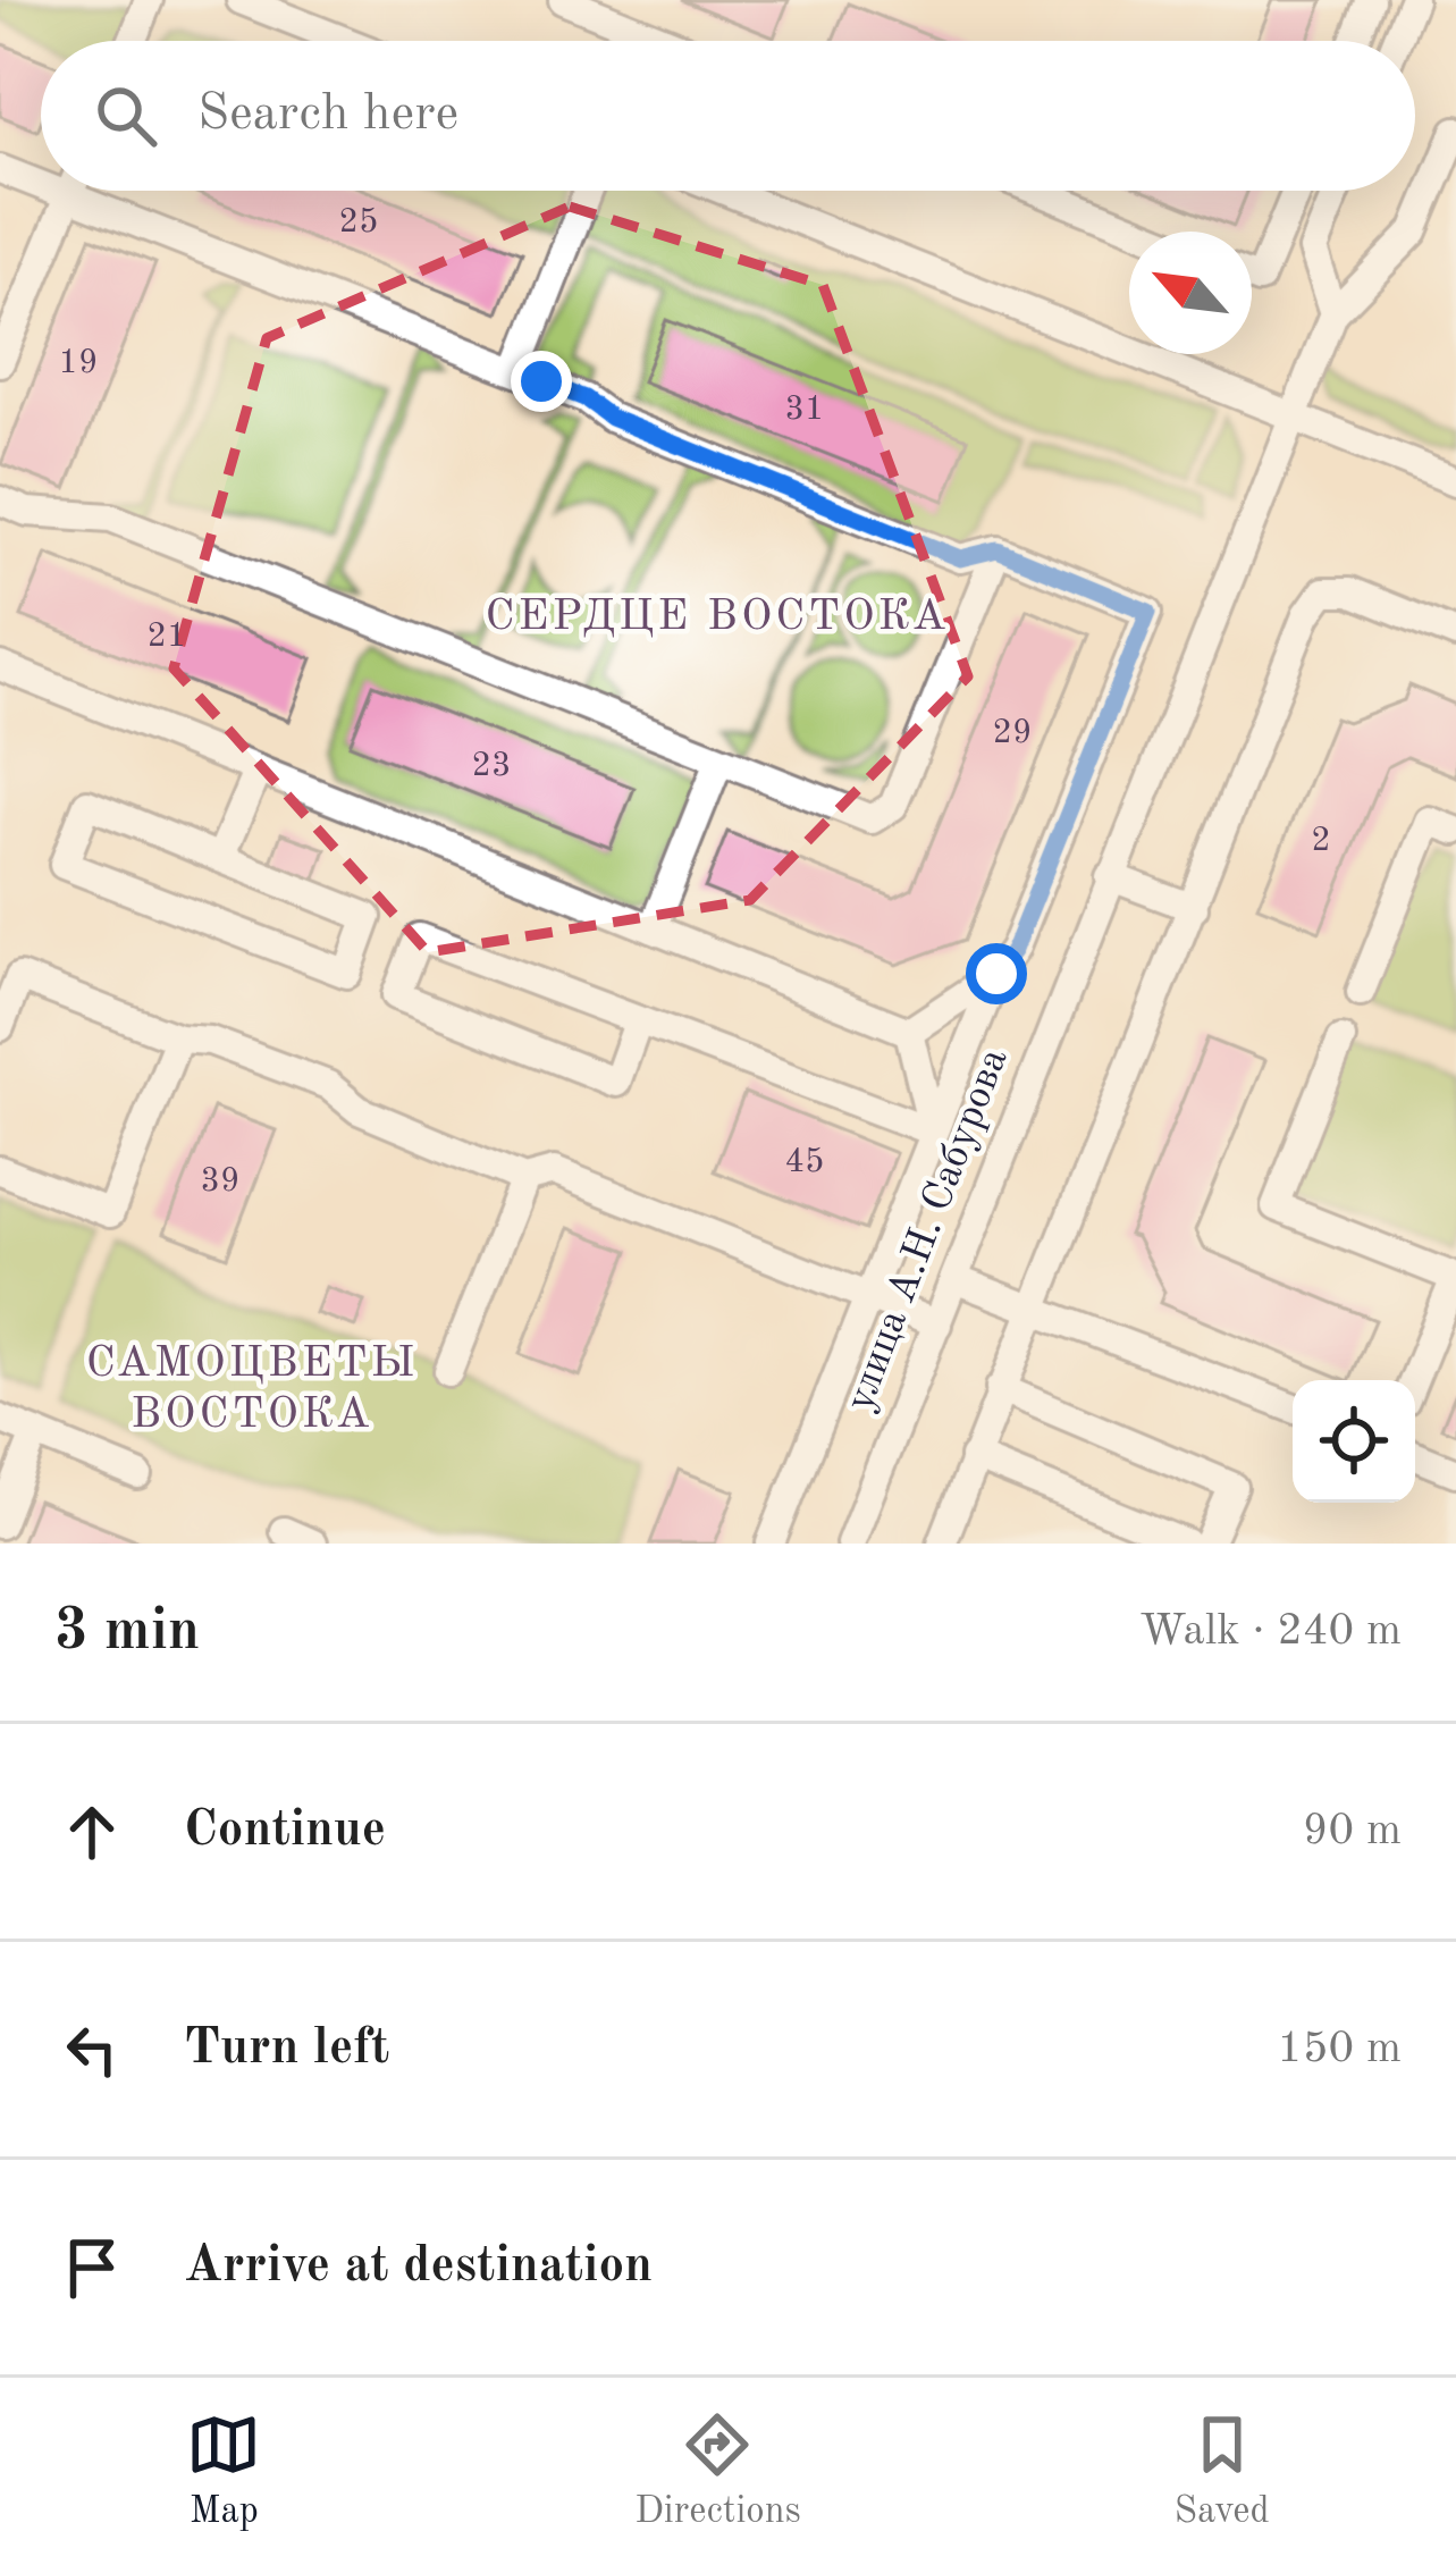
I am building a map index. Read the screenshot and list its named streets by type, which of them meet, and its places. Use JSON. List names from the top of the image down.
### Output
{
  "streets": {
    "street": ["улица А.Н. Сабурова"]
  },
  "districts": ["СЕРДЦЕ ВОСТОКА", "САМОЦВЕТЫ ВОСТОКА"],
  "house_numbers": [
    "25",
    "19",
    "31",
    "21",
    "29",
    "23",
    "2",
    "45",
    "39"
  ],
  "north": "top left",
  "page": {
    "search": "Search here",
    "heading": ["3 min", "Walk · 240 m"],
    "list": [
      ["Continue", "90 m"],
      ["Turn left", "150 m"],
      "Arrive at destination"
    ],
    "nav": ["Map", "Directions", "Saved"]
  }
}
